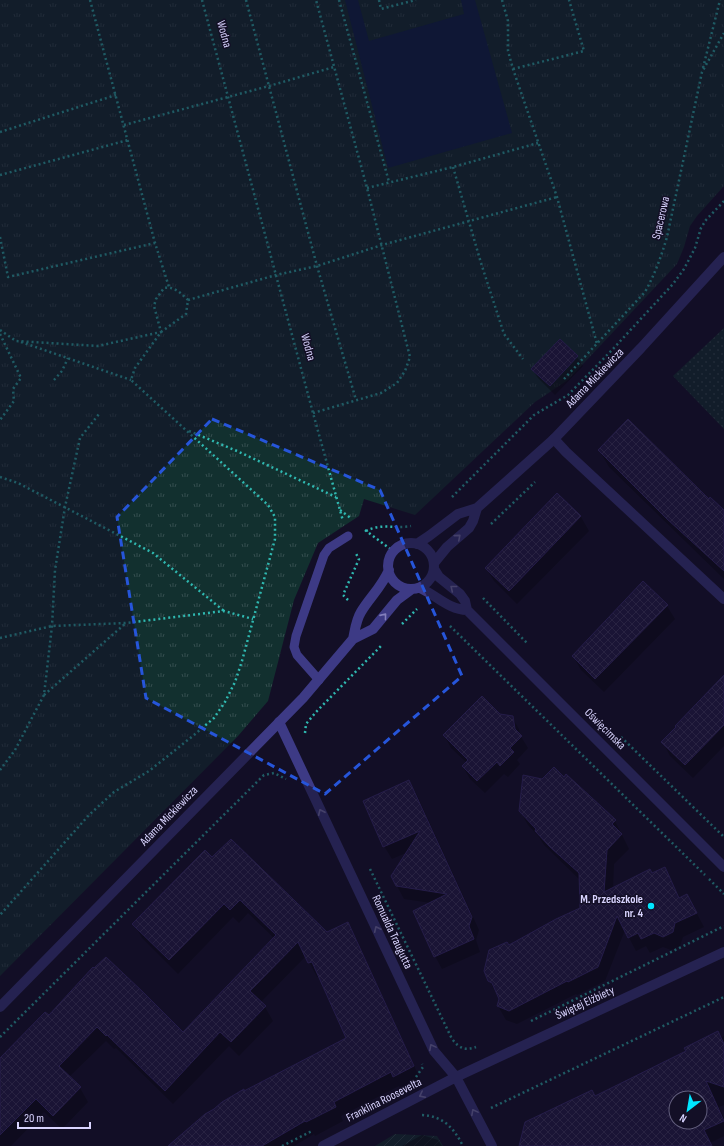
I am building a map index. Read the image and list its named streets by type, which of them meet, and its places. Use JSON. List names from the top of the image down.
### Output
{
  "streets": {
    "street": [
      "Adama Mickiewicza",
      "Oświęcimska",
      "Romualda Traugutta",
      "Świętej Elżbiety",
      "Franklina Roosevelta"
    ],
    "path": ["Wodna", "Spacerowa"]
  },
  "crossings": [
    ["Adama Mickiewicza", "Oświęcimska"],
    ["Adama Mickiewicza", "Romualda Traugutta"],
    ["Romualda Traugutta", "Świętej Elżbiety"],
    ["Romualda Traugutta", "Franklina Roosevelta"],
    ["Świętej Elżbiety", "Franklina Roosevelta"]
  ],
  "one_way": ["Romualda Traugutta", "Franklina Roosevelta"],
  "places": ["M. Przedszkole nr. 4"],
  "scale_bar": "20 m",
  "north": "bottom left"
}
